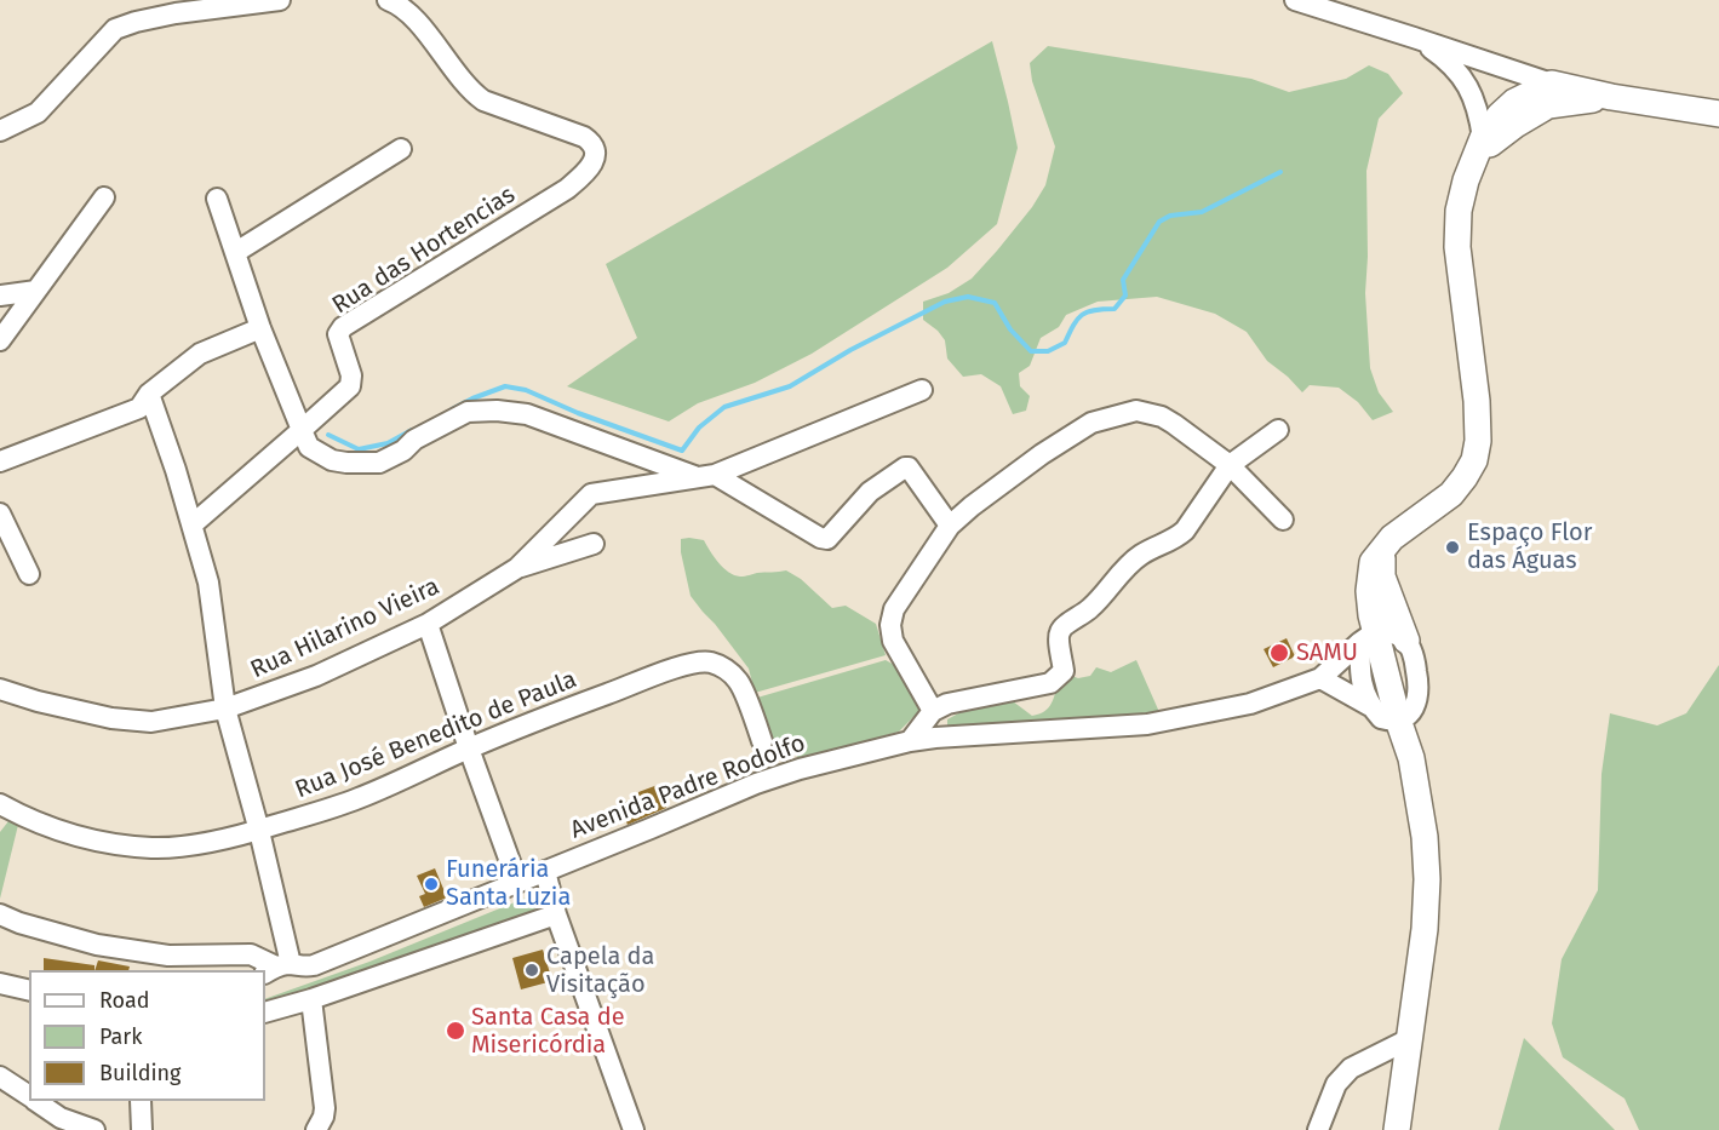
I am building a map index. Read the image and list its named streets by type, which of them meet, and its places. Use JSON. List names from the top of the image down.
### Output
{
  "streets": {
    "street": [
      "Rua das Hortencias",
      "Rua Hilarino Vieira",
      "Rua José Benedito de Paula",
      "Avenida Padre Rodolfo"
    ]
  },
  "places": [
    "Espaço Flor das Águas",
    "SAMU",
    "Funerária Santa Luzia",
    "Capela da Visitação",
    "Santa Casa de Misericórdia"
  ],
  "legend": ["Road", "Park", "Building"]
}
